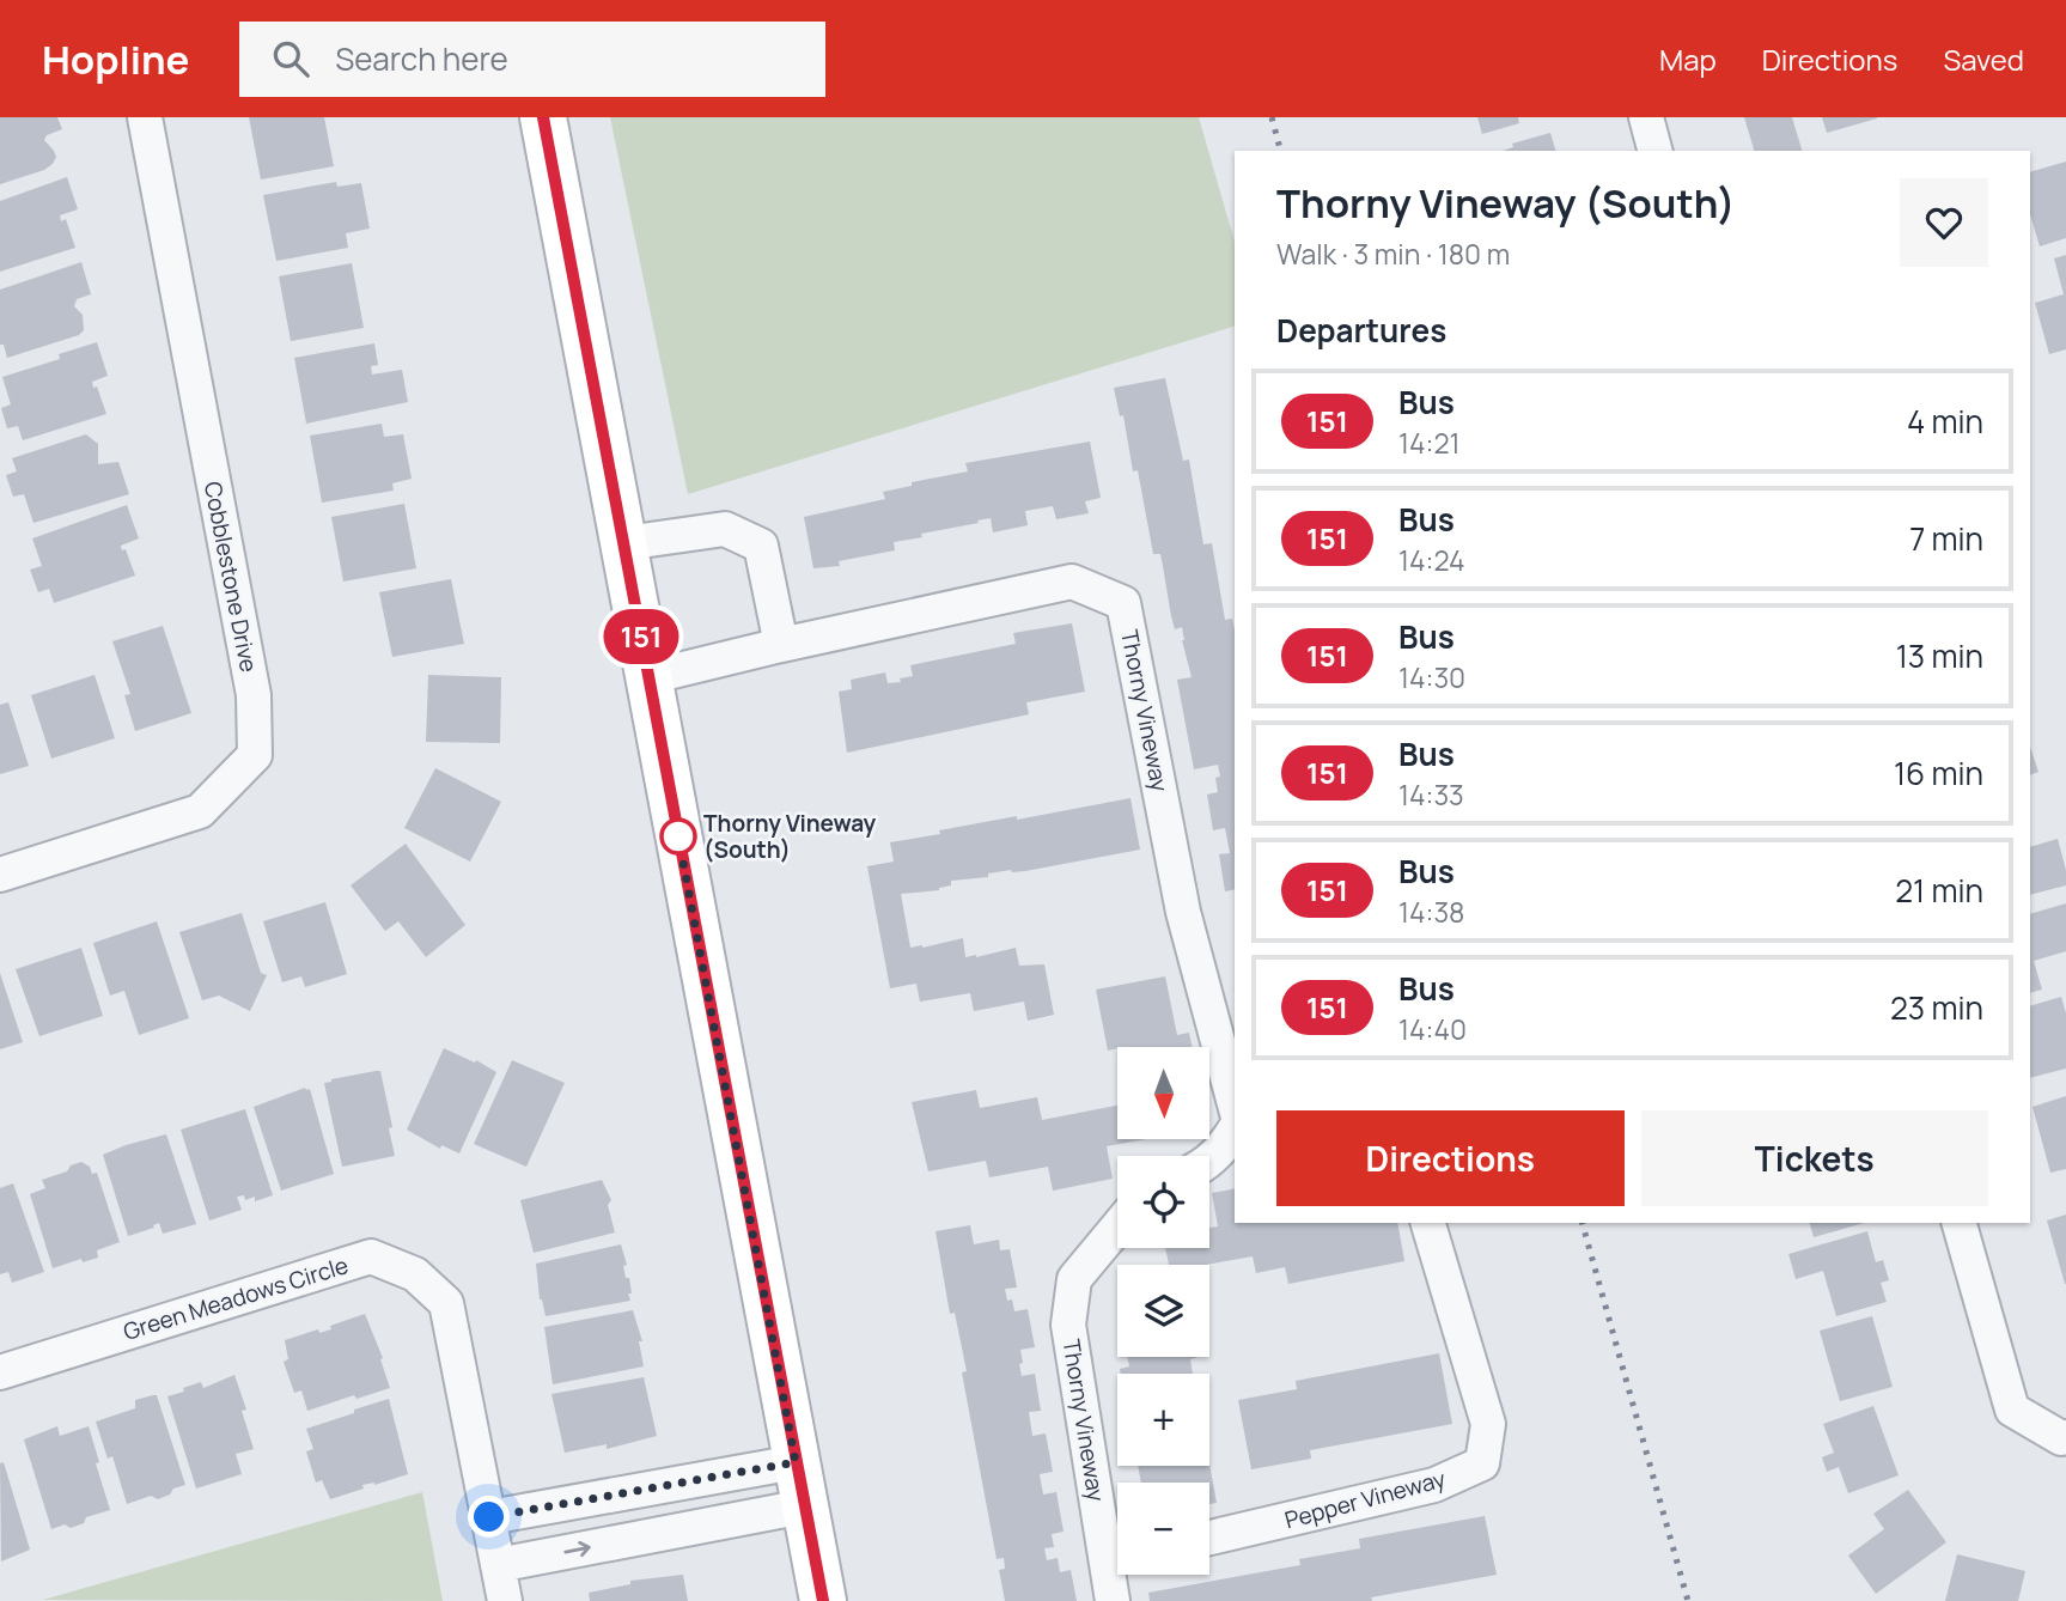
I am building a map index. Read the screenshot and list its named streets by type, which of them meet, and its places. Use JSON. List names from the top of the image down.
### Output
{
  "streets": {
    "street": [
      "Cobblestone Drive",
      "Thorny Vineway",
      "Green Meadows Circle",
      "Pepper Vineway"
    ]
  },
  "places": ["Thorny Vineway (South)"],
  "lines": ["bus line 151"],
  "north": "bottom",
  "page": {
    "header": "Hopline",
    "search": "Search here",
    "nav": ["Map", "Directions", "Saved"],
    "on_map": "151",
    "heading": [
      ["Thorny Vineway (South)", "Walk · 3 min · 180 m"],
      "Departures"
    ],
    "list": [
      {
        "mark": "151",
        "name": "Bus",
        "note": "14:21",
        "value": "4 min"
      },
      {
        "mark": "151",
        "name": "Bus",
        "note": "14:24",
        "value": "7 min"
      },
      {
        "mark": "151",
        "name": "Bus",
        "note": "14:30",
        "value": "13 min"
      },
      {
        "mark": "151",
        "name": "Bus",
        "note": "14:33",
        "value": "16 min"
      },
      {
        "mark": "151",
        "name": "Bus",
        "note": "14:38",
        "value": "21 min"
      },
      {
        "mark": "151",
        "name": "Bus",
        "note": "14:40",
        "value": "23 min"
      }
    ],
    "map_buttons": ["+", "−"],
    "buttons": ["Directions", "Tickets"]
  }
}
